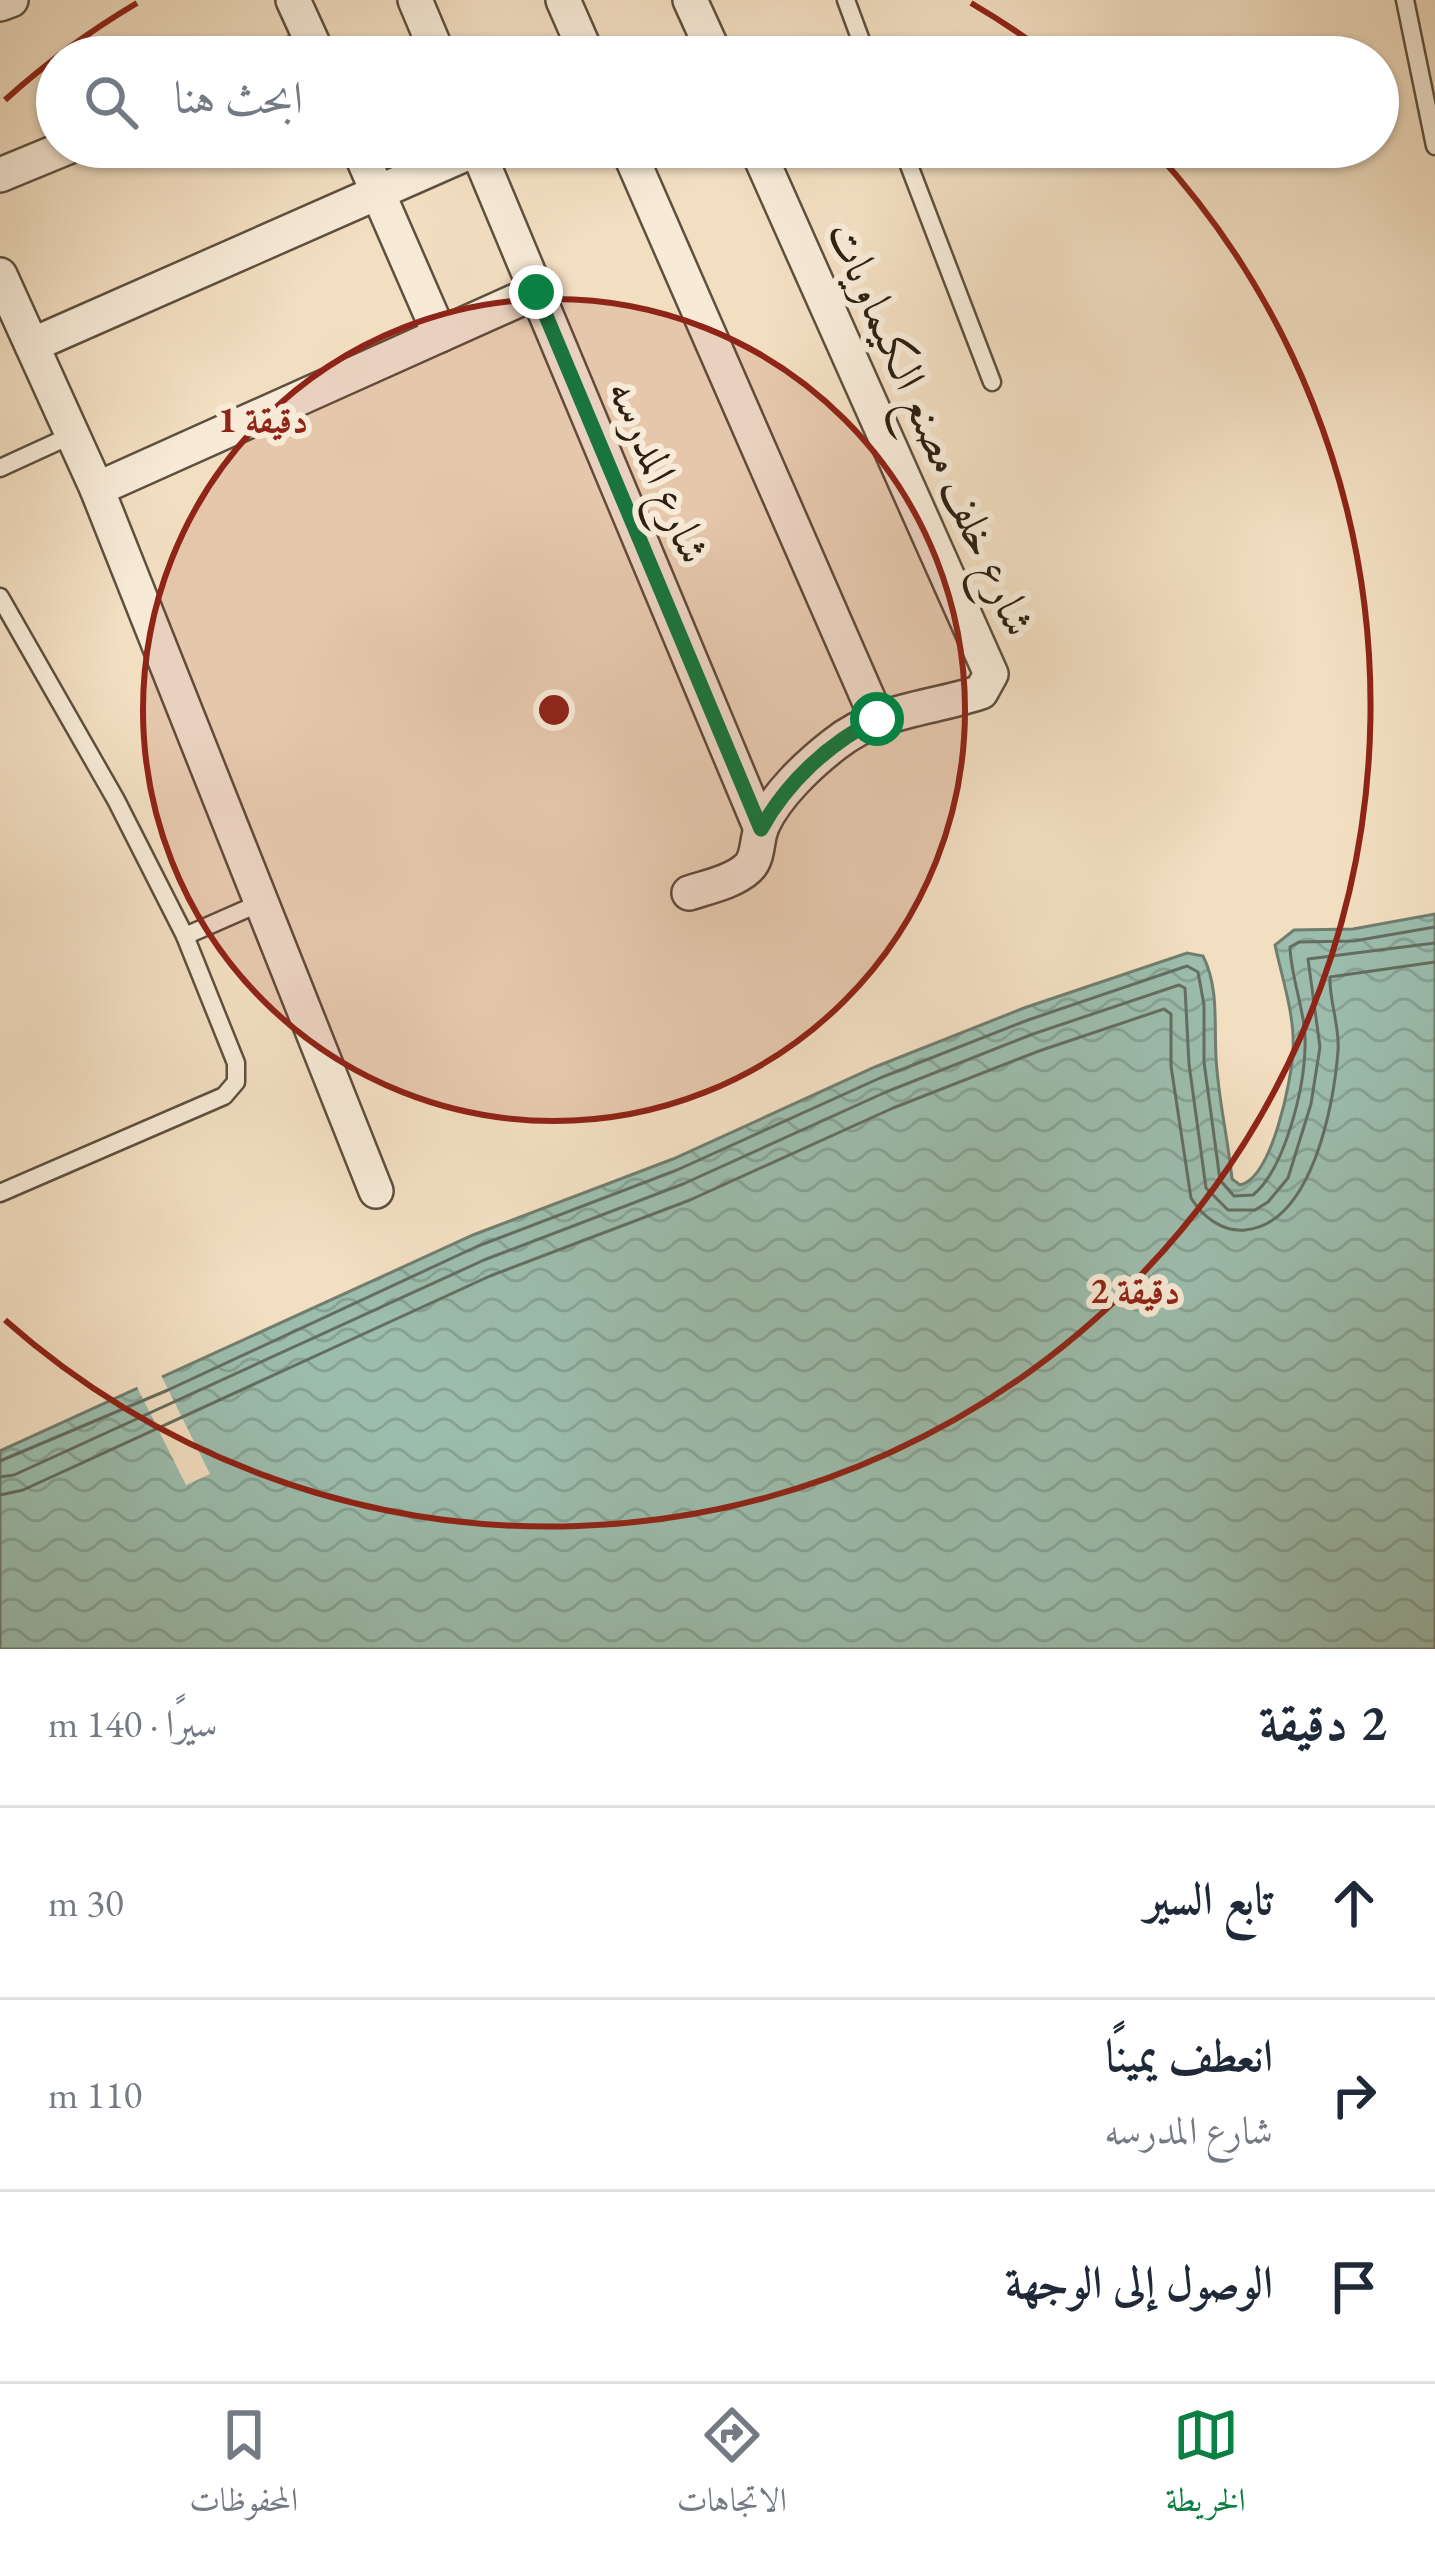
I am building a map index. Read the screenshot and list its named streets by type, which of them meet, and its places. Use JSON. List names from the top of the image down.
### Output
{
  "streets": {
    "street": ["شارع خلف مصنع الكيماويات", "شارع المدرسه"]
  },
  "page": {
    "search": "ابحث هنا",
    "heading": ["2 دقيقة", "سيرًا · 140 m"],
    "list": [
      ["تابع السير", "30 m"],
      ["انعطف يمينًا", "شارع المدرسه", "110 m"],
      "الوصول إلى الوجهة"
    ],
    "nav": ["الخريطة", "الاتجاهات", "المحفوظات"]
  },
  "rings": ["1 دقيقة", "2 دقيقة"]
}
